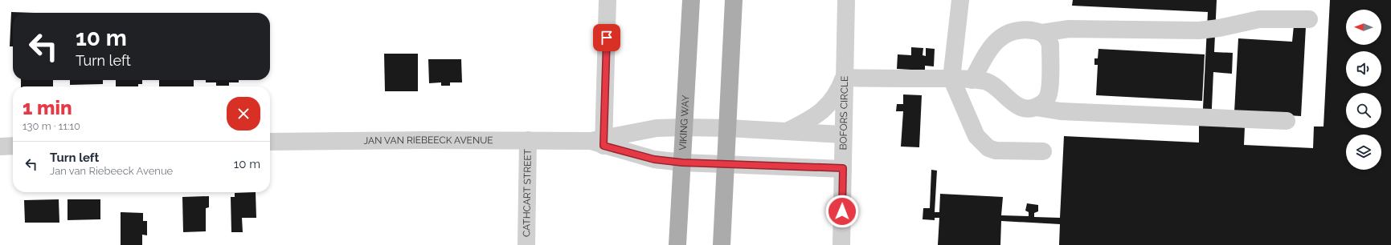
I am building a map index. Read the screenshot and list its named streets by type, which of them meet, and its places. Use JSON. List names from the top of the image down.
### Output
{
  "streets": {
    "main road": ["VIKING WAY"],
    "street": ["BOFORS CIRCLE", "JAN VAN RIEBEECK AVENUE", "CATHCART STREET"]
  },
  "crossings": [
    ["BOFORS CIRCLE", "JAN VAN RIEBEECK AVENUE"],
    ["VIKING WAY", "JAN VAN RIEBEECK AVENUE"],
    ["JAN VAN RIEBEECK AVENUE", "CATHCART STREET"]
  ],
  "north": "left",
  "page": {
    "turn": ["10 m", "Turn left"],
    "heading": ["1 min", "130 m · 11:10"],
    "list": [
      {
        "name": "Turn left",
        "note": "Jan van Riebeeck Avenue",
        "value": "10 m"
      }
    ]
  }
}
